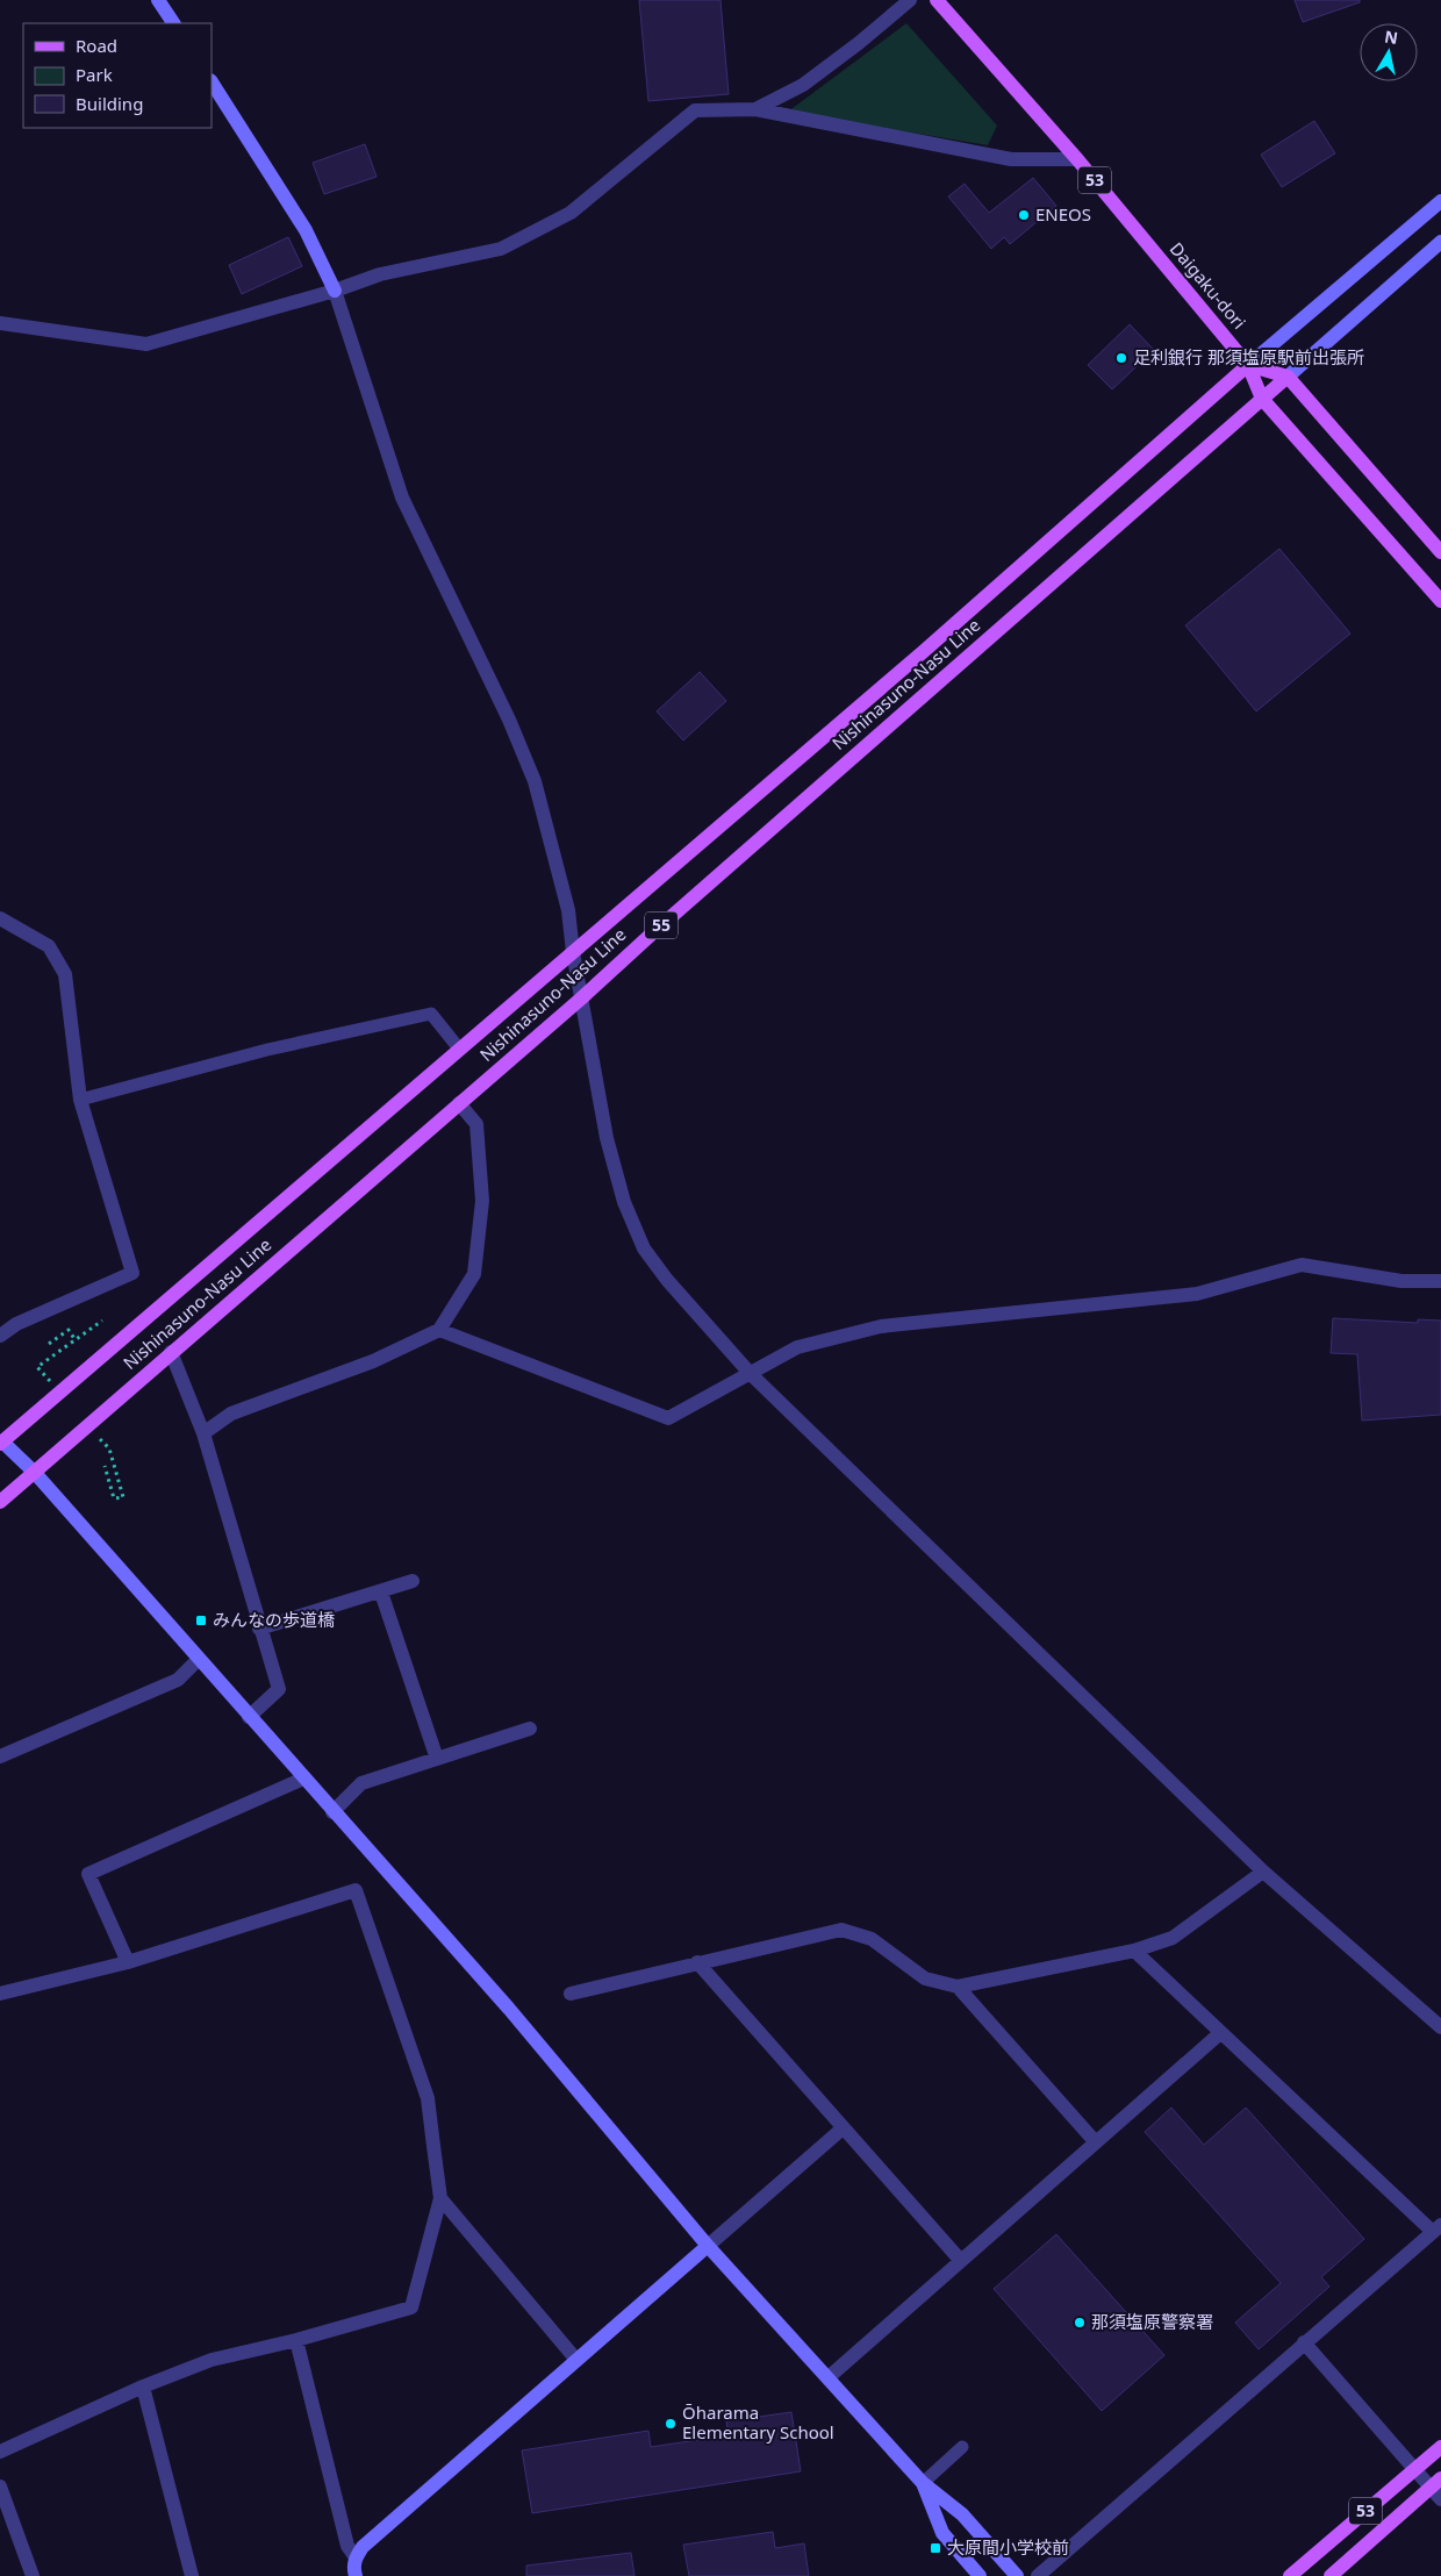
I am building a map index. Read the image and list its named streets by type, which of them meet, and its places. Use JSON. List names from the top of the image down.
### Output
{
  "streets": {
    "main road": [
      "53",
      "Daigaku-dori",
      "Nishinasuno-Nasu Line",
      "55"
    ]
  },
  "crossings": [
    ["Daigaku-dori", "Nishinasuno-Nasu Line"]
  ],
  "places": {
    "other": [
      "ENEOS",
      "足利銀行 那須塩原駅前出張所",
      "那須塩原警察署",
      "Ōharama Elementary School"
    ],
    "transit": ["みんなの歩道橋", "大原間小学校前"]
  },
  "legend": ["Road", "Park", "Building"],
  "north": "top"
}
